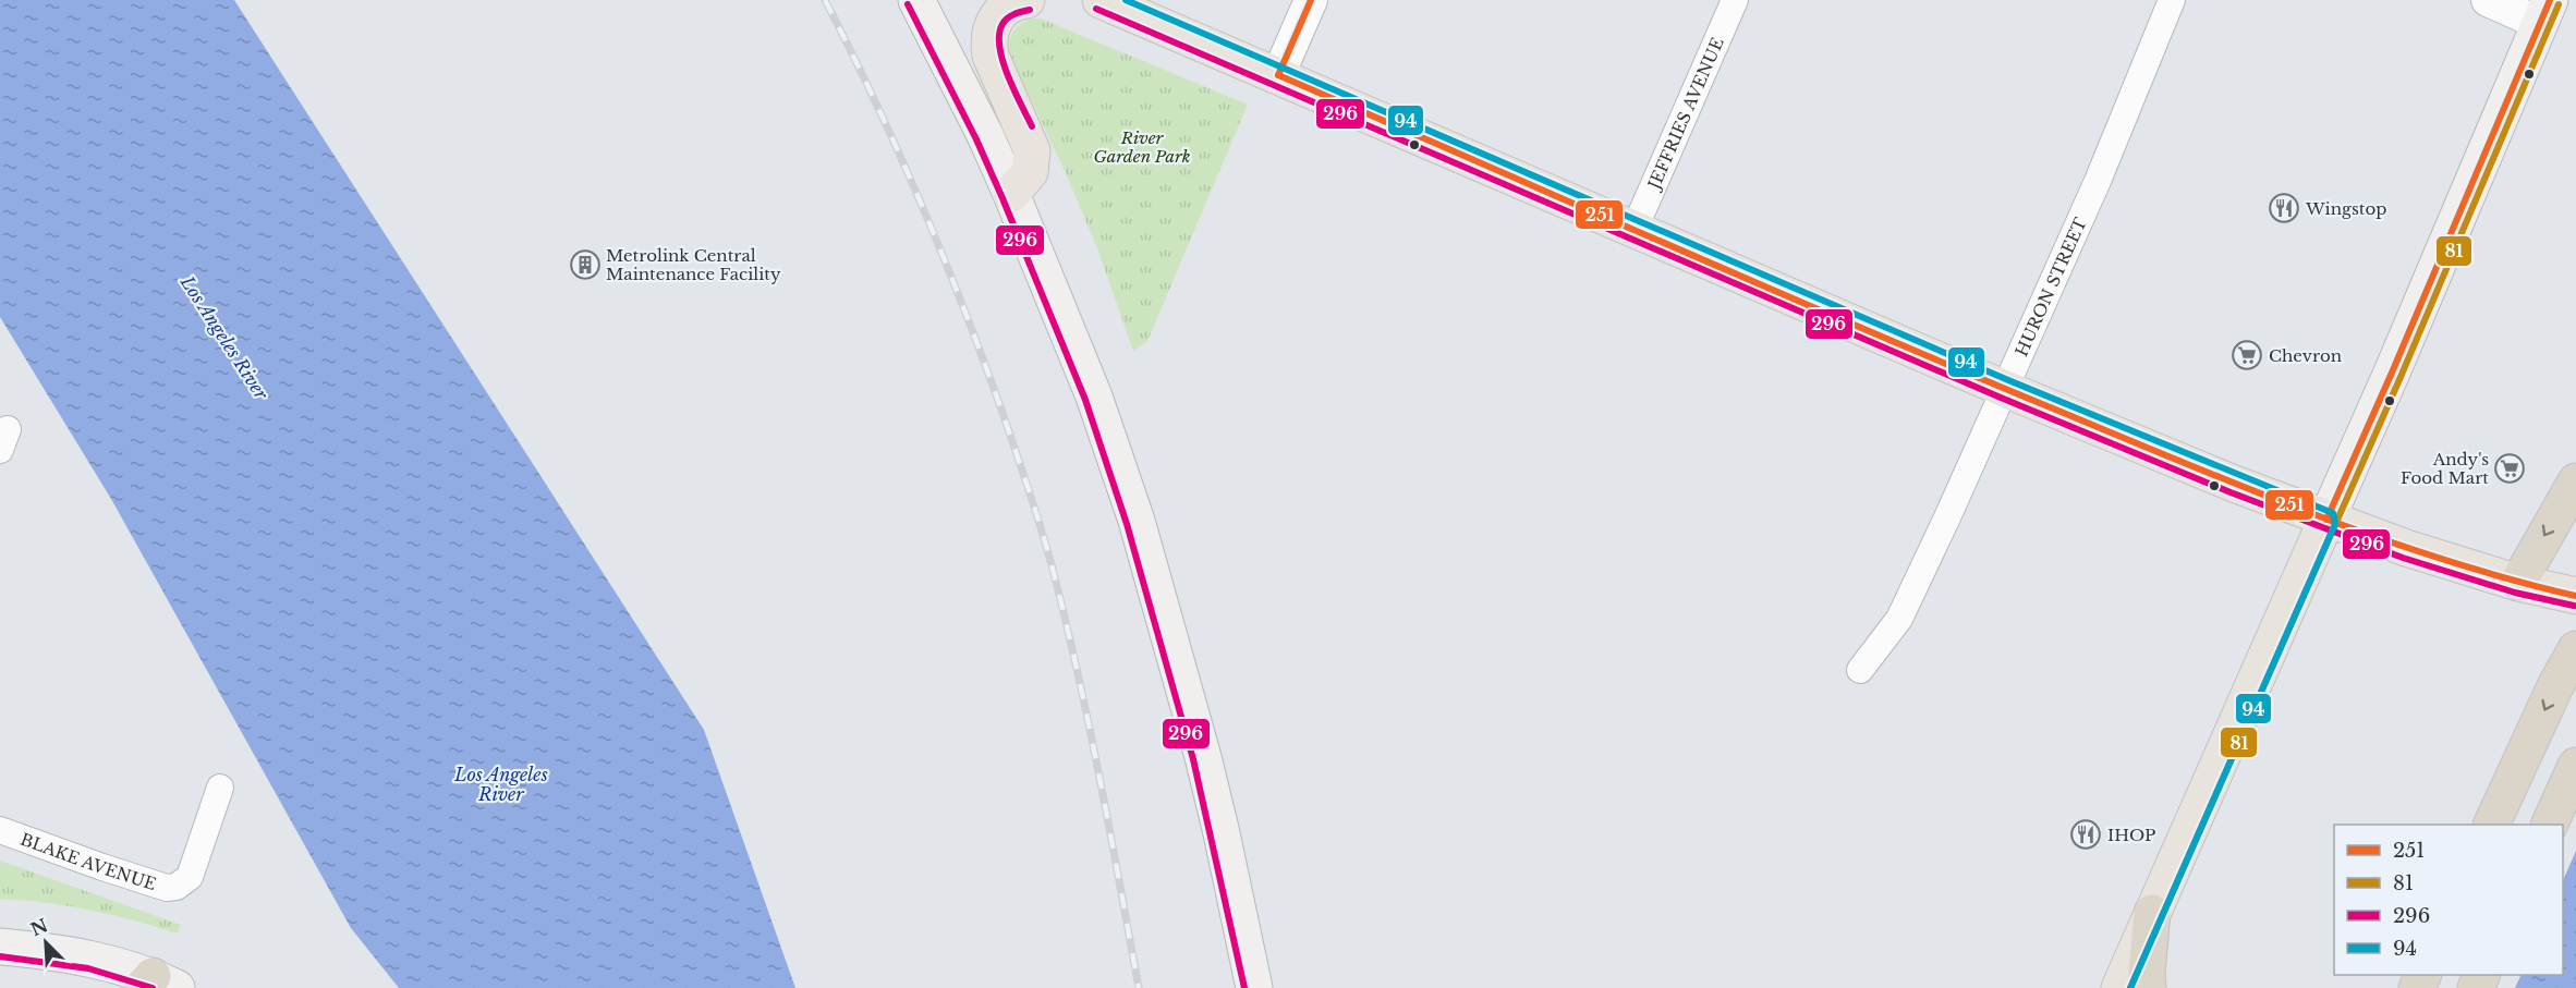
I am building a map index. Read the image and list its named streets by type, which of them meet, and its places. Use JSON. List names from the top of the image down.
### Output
{
  "streets": {
    "street": ["JEFFRIES AVENUE", "HURON STREET", "BLAKE AVENUE"]
  },
  "water": ["Los Angeles River"],
  "parks": ["River Garden Park"],
  "places": {
    "restaurant": ["Wingstop", "IHOP"],
    "building": ["Metrolink Central Maintenance Facility"],
    "supermarket": ["Chevron", "Andy's Food Mart"]
  },
  "lines": [
    "transit line 251",
    "transit line 94",
    "transit line 81",
    "transit line 296"
  ],
  "legend": [
    "251",
    "81",
    "296",
    "94"
  ],
  "north": "top left"
}
